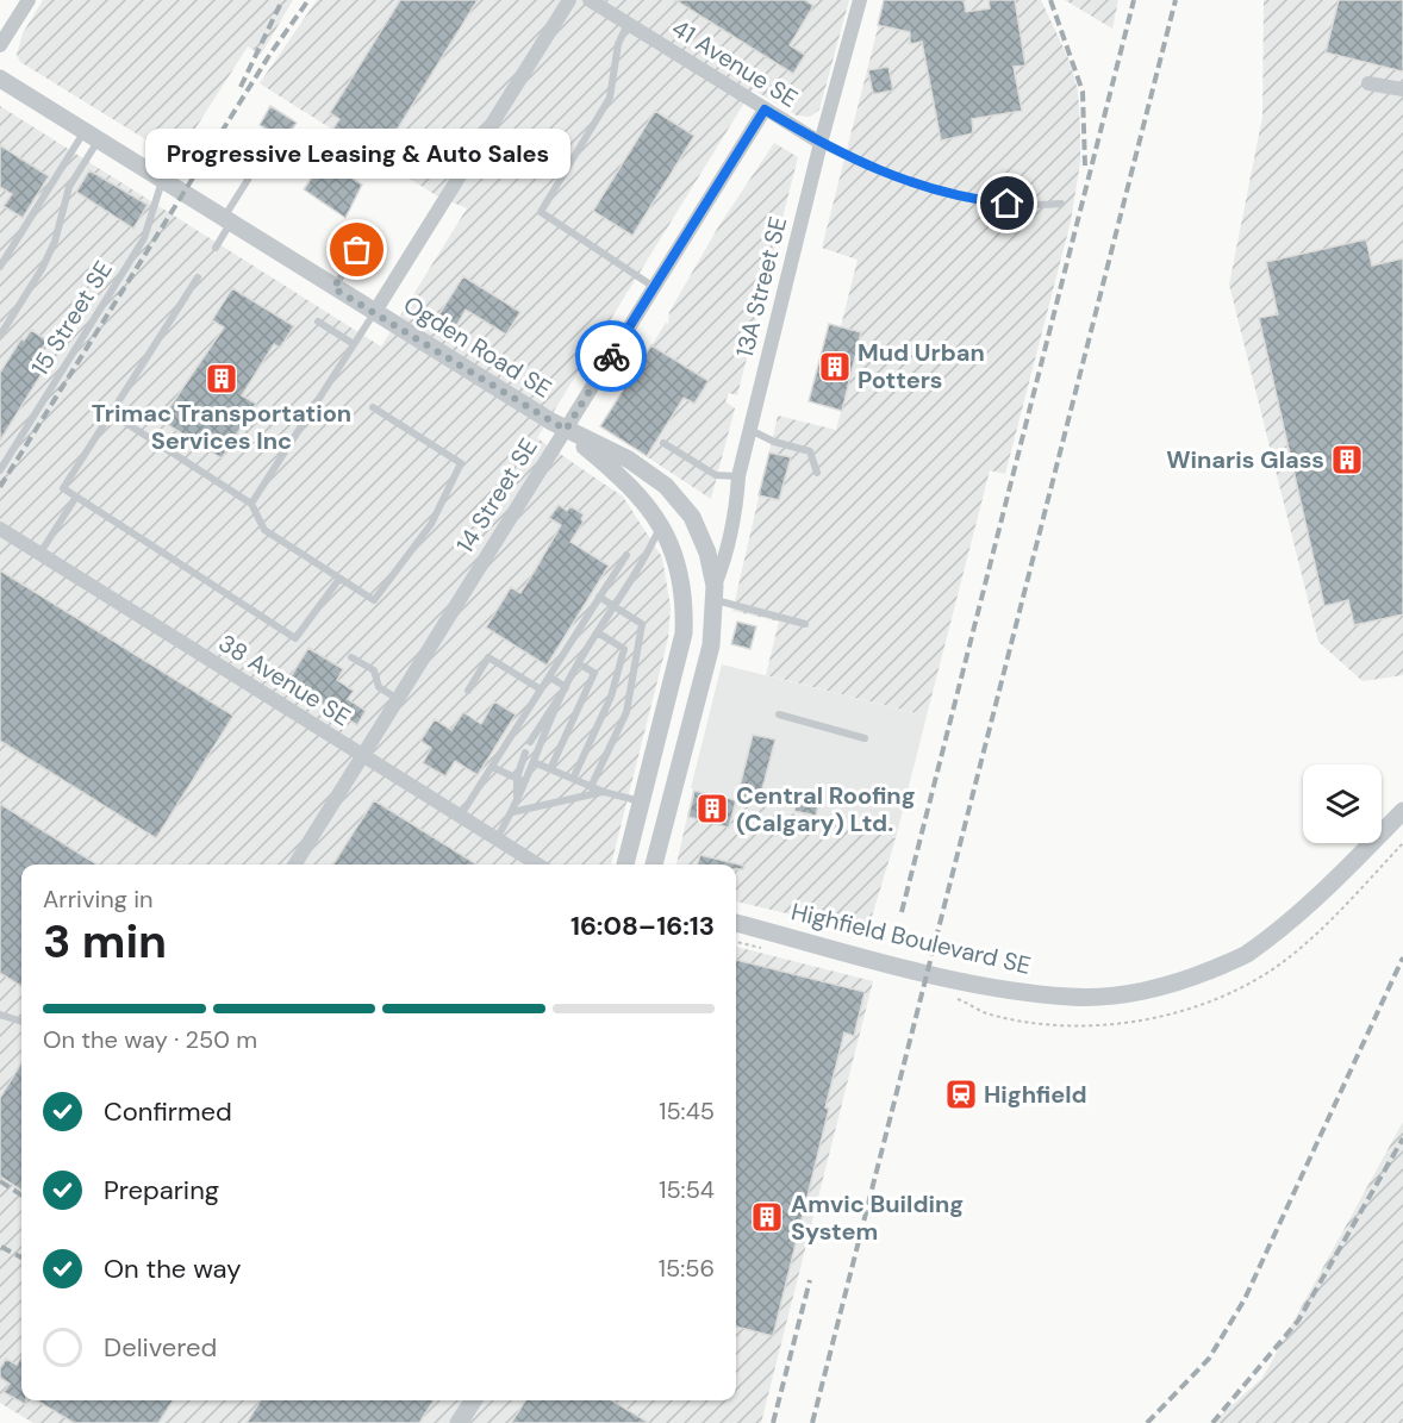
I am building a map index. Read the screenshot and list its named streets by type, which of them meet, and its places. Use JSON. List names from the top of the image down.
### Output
{
  "streets": {
    "street": [
      "41 Avenue SE",
      "13A Street SE",
      "Ogden Road SE",
      "14 Street SE",
      "38 Avenue SE",
      "Highfield Boulevard SE"
    ],
    "lane": ["15 Street SE"]
  },
  "crossings": [
    ["41 Avenue SE", "13A Street SE"],
    ["41 Avenue SE", "14 Street SE"],
    ["13A Street SE", "Ogden Road SE"],
    ["15 Street SE", "Ogden Road SE"],
    ["Ogden Road SE", "14 Street SE"],
    ["14 Street SE", "38 Avenue SE"]
  ],
  "places": {
    "other": ["Progressive Leasing & Auto Sales"],
    "building": [
      "Mud Urban Potters",
      "Trimac Transportation Services Inc",
      "Winaris Glass",
      "Central Roofing (Calgary) Ltd.",
      "Amvic Building System"
    ],
    "station": ["Highfield"]
  },
  "page": {
    "bubble": "Progressive Leasing & Auto Sales",
    "heading": ["3 min", "Arriving in", "16:08–16:13"],
    "bar": "On the way · 250 m",
    "list": [
      ["Confirmed", "15:45"],
      ["Preparing", "15:54"],
      ["On the way", "15:56"],
      "Delivered"
    ]
  }
}
